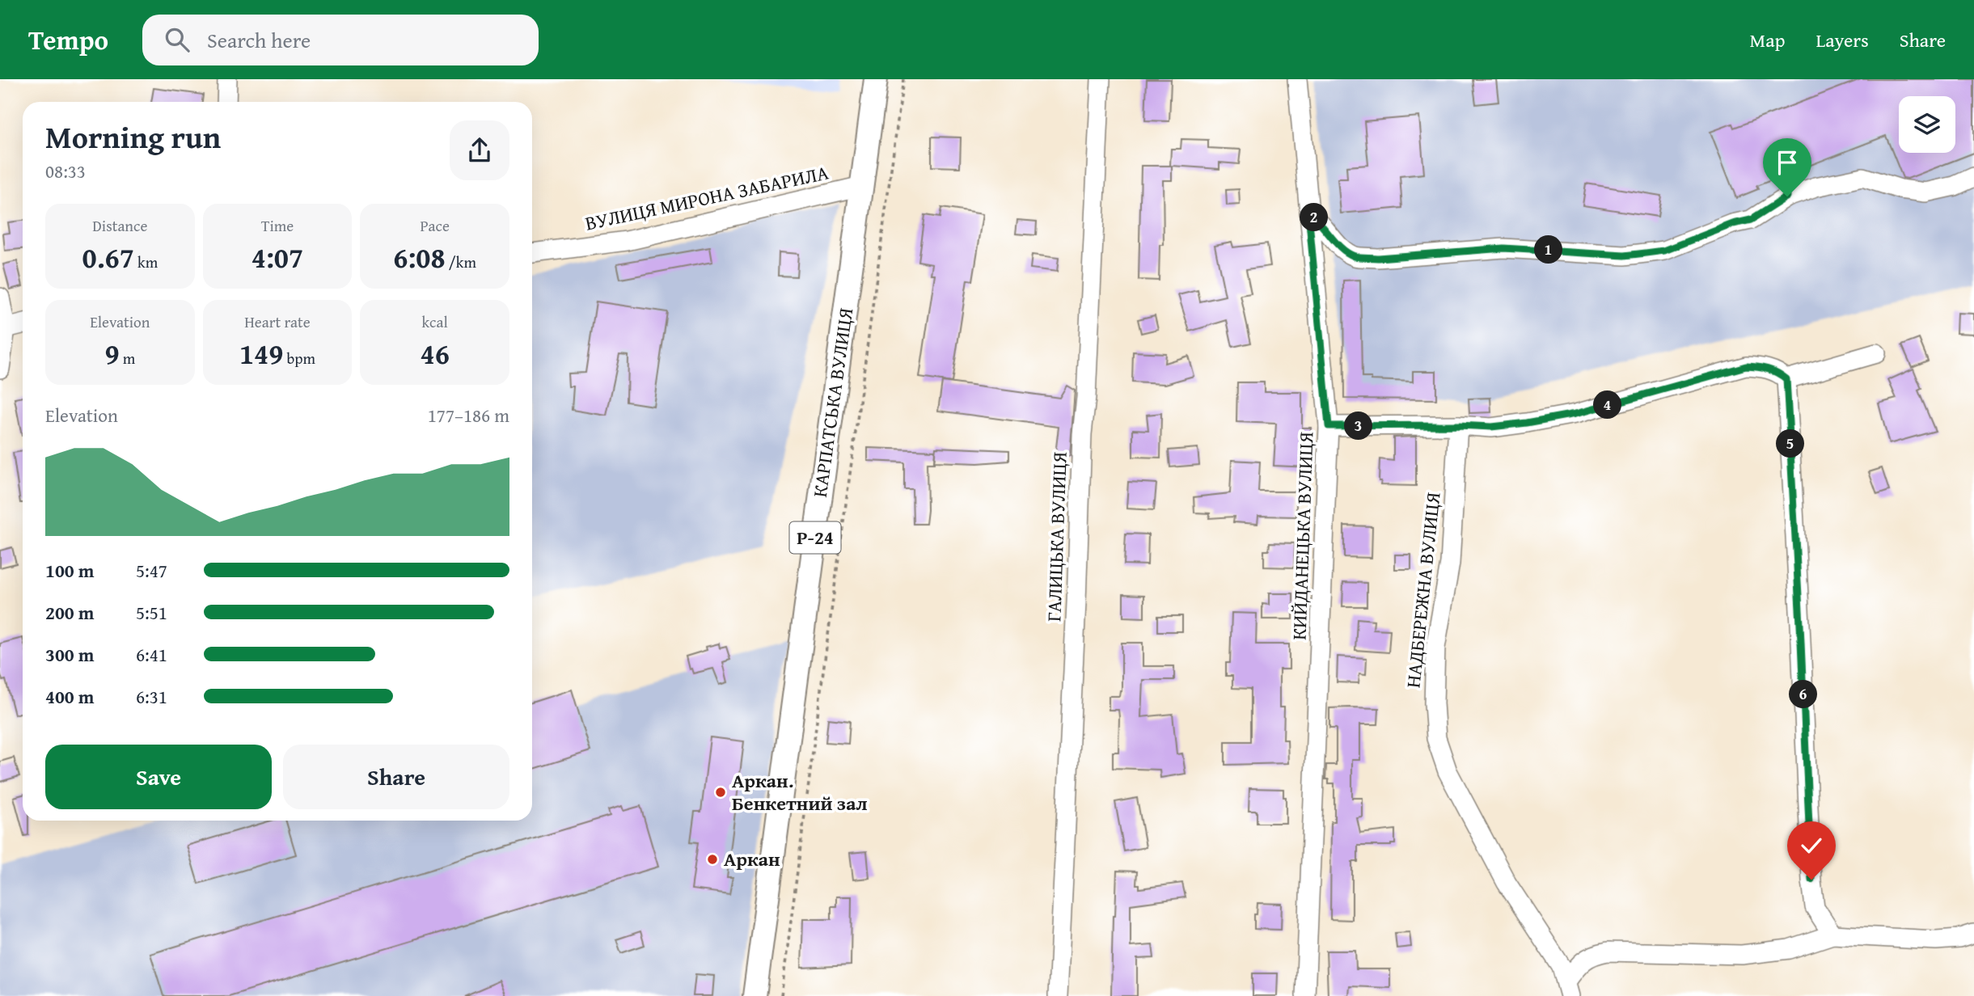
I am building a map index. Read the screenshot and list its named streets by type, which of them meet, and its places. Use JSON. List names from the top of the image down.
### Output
{
  "streets": {
    "main road": ["КАРПАТСЬКА ВУЛИЦЯ", "Р-24"],
    "street": [
      "ВУЛИЦЯ МИРОНА ЗАБАРИЛА",
      "КИЙДАНЕЦЬКА ВУЛИЦЯ",
      "ГАЛИЦЬКА ВУЛИЦЯ",
      "НАДБЕРЕЖНА ВУЛИЦЯ"
    ]
  },
  "crossings": [
    ["ВУЛИЦЯ МИРОНА ЗАБАРИЛА", "КАРПАТСЬКА ВУЛИЦЯ"]
  ],
  "places": ["Аркан. Бенкетний зал", "Аркан"],
  "page": {
    "header": "Tempo",
    "search": "Search here",
    "nav": ["Map", "Layers", "Share"],
    "heading": ["Morning run", "08:33"],
    "stats": [
      ["Distance", "0.67 km"],
      ["Time", "4:07"],
      ["Pace", "6:08 /km"],
      ["Elevation", "9 m"],
      ["Heart rate", "149 bpm"],
      ["kcal", "46"]
    ],
    "pins": [
      "2",
      "1",
      "4",
      "3",
      "5",
      "6"
    ],
    "chart": ["Elevation", "177–186 m"],
    "list": [
      {
        "name": "100 m",
        "note": "5:47"
      },
      {
        "name": "200 m",
        "note": "5:51"
      },
      {
        "name": "300 m",
        "note": "6:41"
      },
      {
        "name": "400 m",
        "note": "6:31"
      }
    ],
    "buttons": ["Save", "Share"]
  }
}
